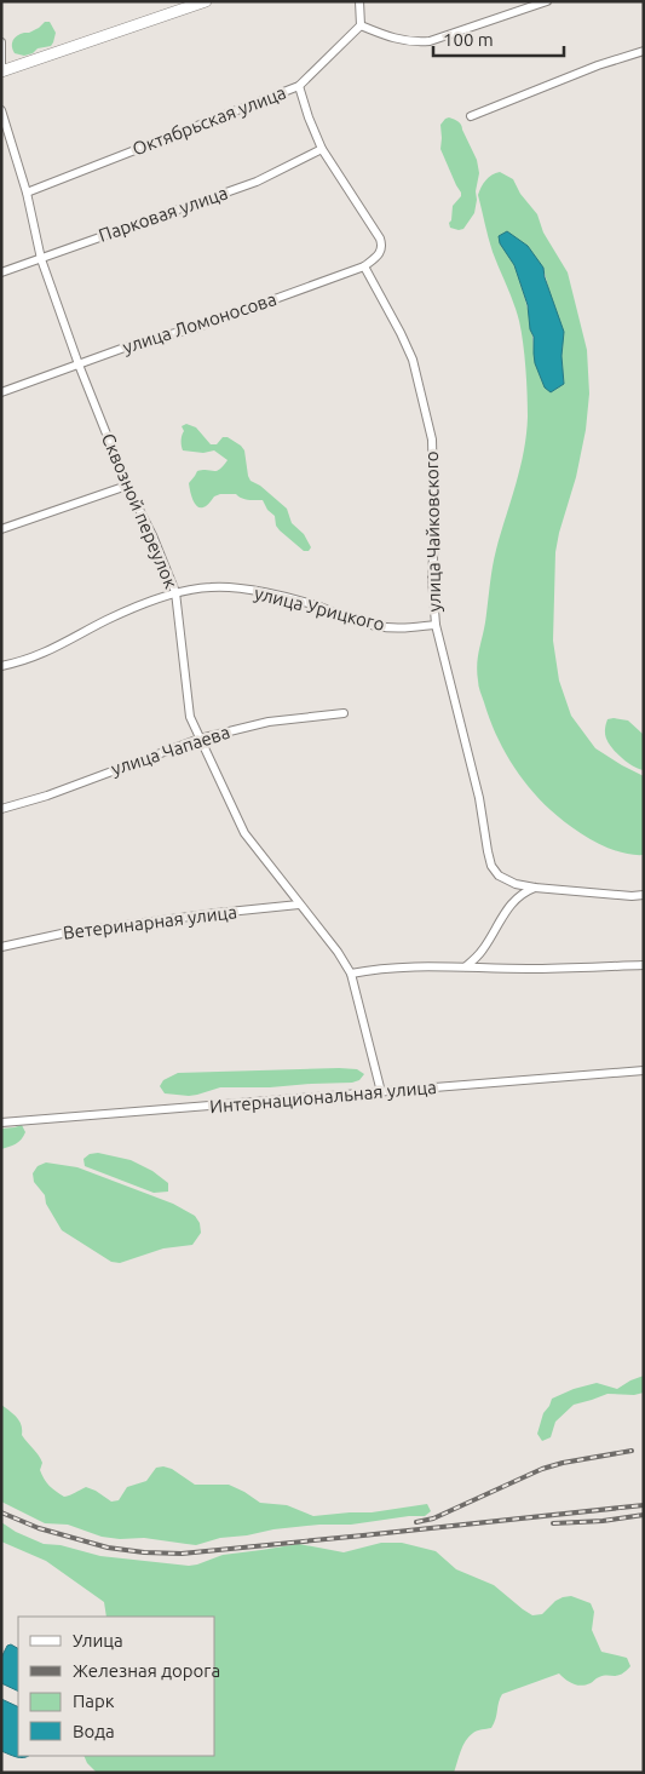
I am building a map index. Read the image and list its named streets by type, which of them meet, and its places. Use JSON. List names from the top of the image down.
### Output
{
  "streets": {
    "street": [
      "Октябрьская улица",
      "Парковая улица",
      "улица Ломоносова",
      "Сквозной переулок",
      "улица Чайковского",
      "улица Урицкого",
      "улица Чапаева",
      "Ветеринарная улица",
      "Интернациональная улица"
    ]
  },
  "crossings": [
    ["Октябрьская улица", "Сквозной переулок"],
    ["Парковая улица", "Сквозной переулок"],
    ["улица Ломоносова", "Сквозной переулок"],
    ["улица Ломоносова", "улица Чайковского"],
    ["Сквозной переулок", "улица Урицкого"],
    ["Сквозной переулок", "улица Чапаева"],
    ["Сквозной переулок", "Ветеринарная улица"],
    ["Сквозной переулок", "Интернациональная улица"],
    ["улица Чайковского", "улица Урицкого"]
  ],
  "legend": [
    "Улица",
    "Железная дорога",
    "Парк",
    "Вода"
  ],
  "scale_bar": "100 m"
}
